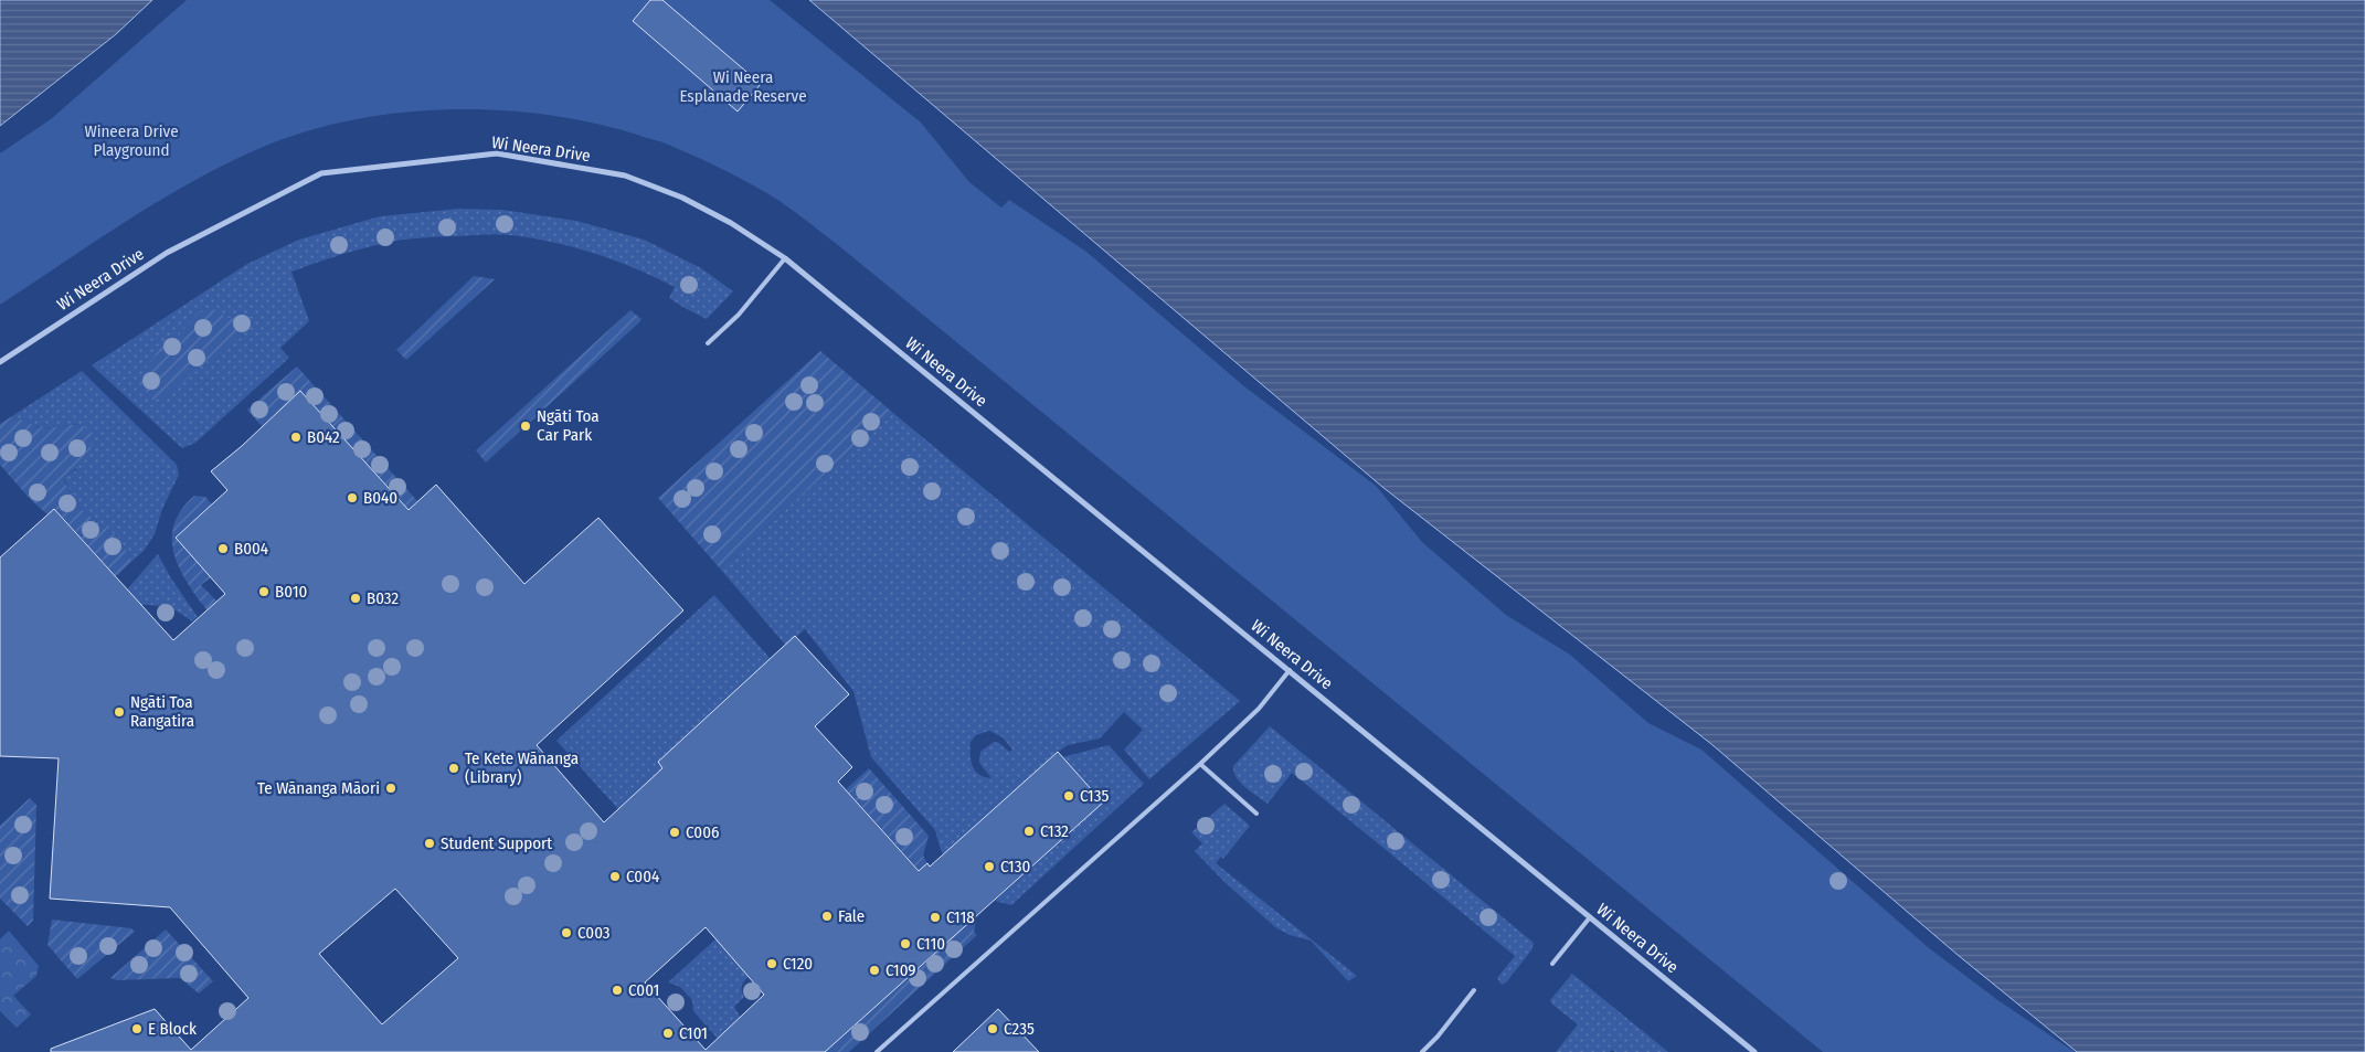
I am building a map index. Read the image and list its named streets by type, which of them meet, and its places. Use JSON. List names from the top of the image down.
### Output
{
  "streets": {
    "street": ["Wi Neera Drive"]
  },
  "parks": ["Wi Neera Esplanade Reserve", "Wineera Drive Playground"],
  "places": [
    "Ngāti Toa Car Park",
    "B042",
    "B040",
    "B004",
    "B010",
    "B032",
    "Ngāti Toa Rangatira",
    "Te Kete Wānanga (Library)",
    "Te Wānanga Māori",
    "C135",
    "C132",
    "C006",
    "Student Support",
    "C130",
    "C004",
    "Fale",
    "C118",
    "C003",
    "C110",
    "C120",
    "C109",
    "C001",
    "E Block",
    "C235",
    "C101"
  ]
}
